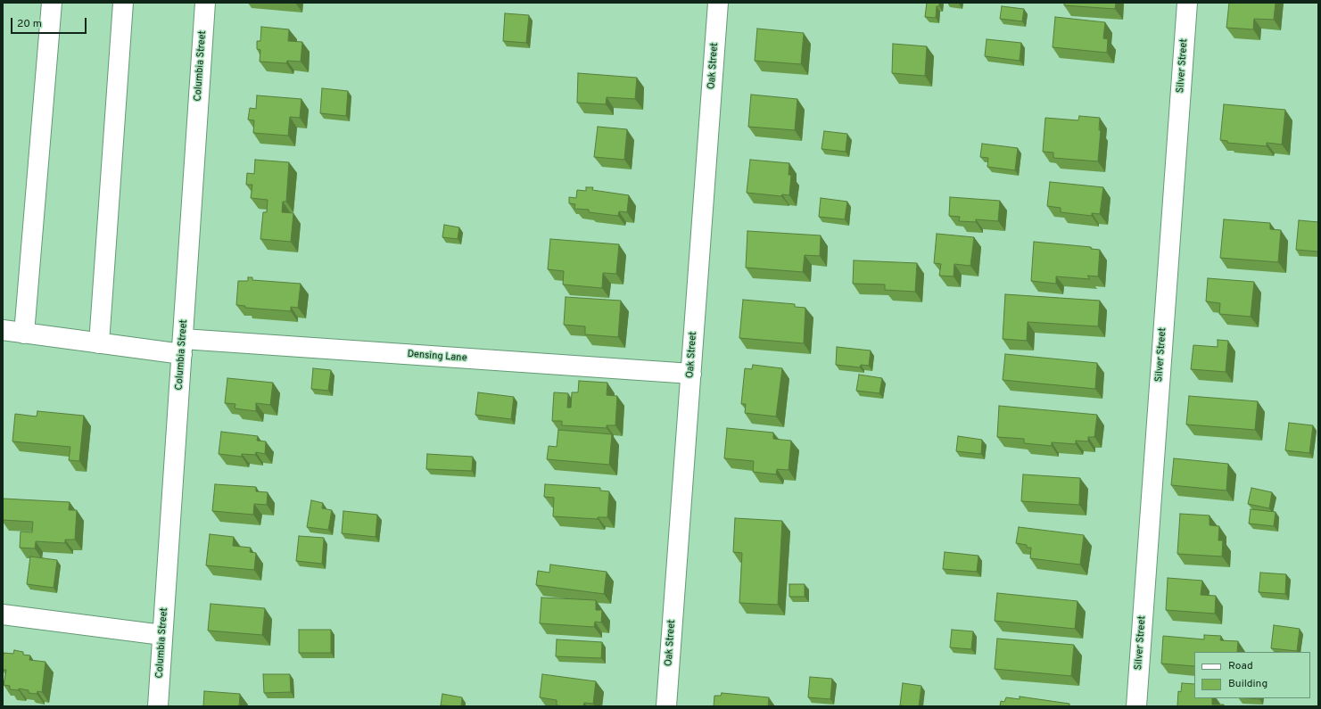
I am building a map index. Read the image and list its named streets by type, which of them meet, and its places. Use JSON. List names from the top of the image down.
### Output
{
  "streets": {
    "street": [
      "Columbia Street",
      "Oak Street",
      "Silver Street",
      "Densing Lane"
    ]
  },
  "crossings": [
    ["Columbia Street", "Densing Lane"],
    ["Oak Street", "Densing Lane"]
  ],
  "legend": ["Road", "Building"],
  "scale_bar": "20 m"
}
